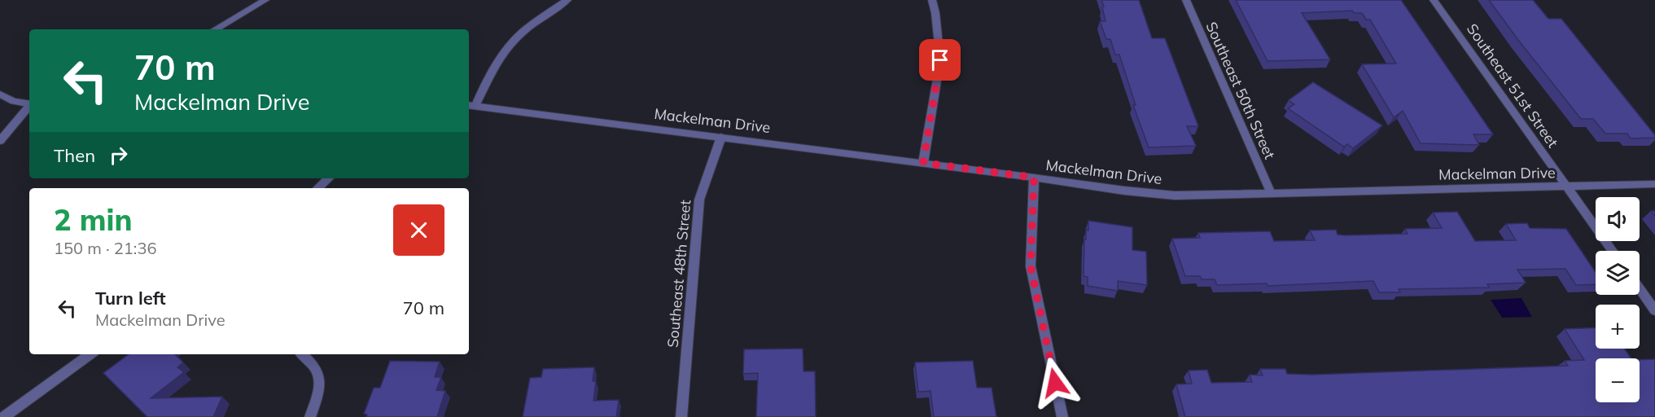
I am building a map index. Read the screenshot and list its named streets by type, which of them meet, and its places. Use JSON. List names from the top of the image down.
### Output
{
  "streets": {
    "street": [
      "Southeast 51st Street",
      "Southeast 50th Street",
      "Mackelman Drive",
      "Southeast 48th Street"
    ]
  },
  "crossings": [
    ["Southeast 51st Street", "Mackelman Drive"],
    ["Southeast 50th Street", "Mackelman Drive"],
    ["Mackelman Drive", "Southeast 48th Street"]
  ],
  "page": {
    "turn": ["70 m", "Mackelman Drive"],
    "then": "Then",
    "heading": ["2 min", "150 m · 21:36"],
    "map_buttons": ["+", "−"],
    "list": [
      {
        "name": "Turn left",
        "note": "Mackelman Drive",
        "value": "70 m"
      }
    ]
  }
}
